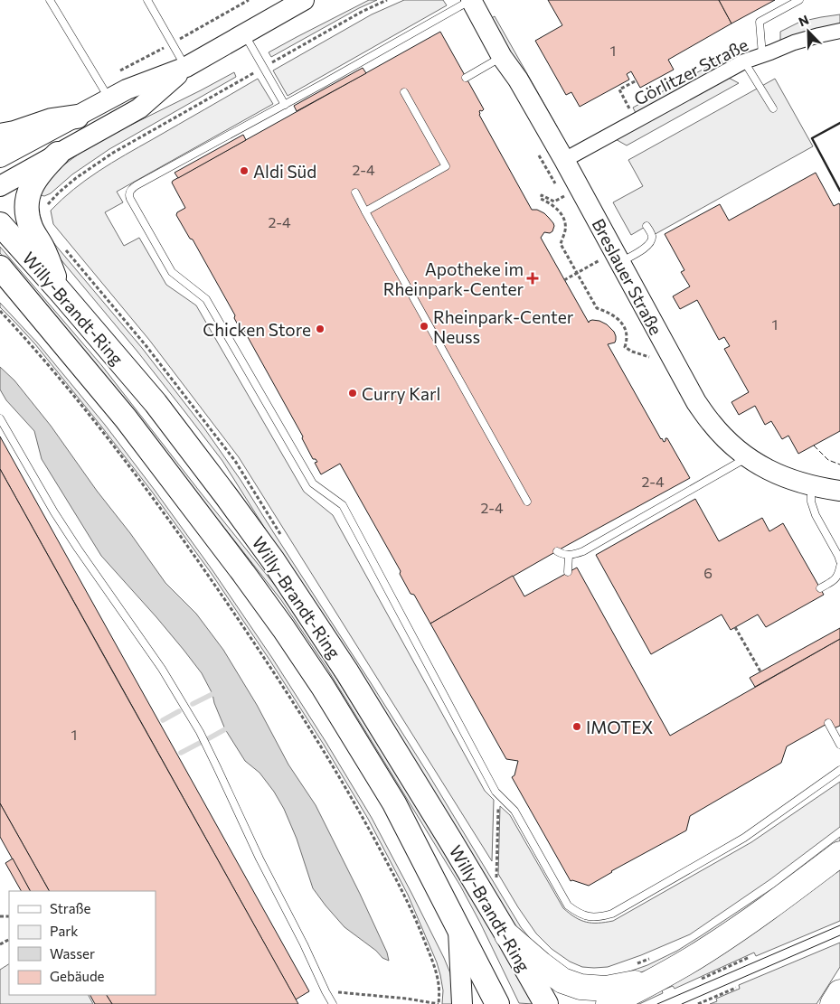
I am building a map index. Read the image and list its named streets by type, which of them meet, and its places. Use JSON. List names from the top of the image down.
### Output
{
  "streets": {
    "main road": ["Willy-Brandt-Ring"],
    "street": ["Görlitzer Straße", "Breslauer Straße"]
  },
  "crossings": [
    ["Görlitzer Straße", "Breslauer Straße"]
  ],
  "places": {
    "other": [
      "Aldi Süd",
      "Rheinpark-Center Neuss",
      "Chicken Store",
      "Curry Karl",
      "IMOTEX"
    ],
    "health": ["Apotheke im Rheinpark-Center"]
  },
  "house_numbers": [
    "1",
    "2-4",
    "2-4",
    "1",
    "2-4",
    "2-4",
    "6",
    "1"
  ],
  "legend": [
    "Straße",
    "Park",
    "Wasser",
    "Gebäude"
  ],
  "north": "top left"
}
